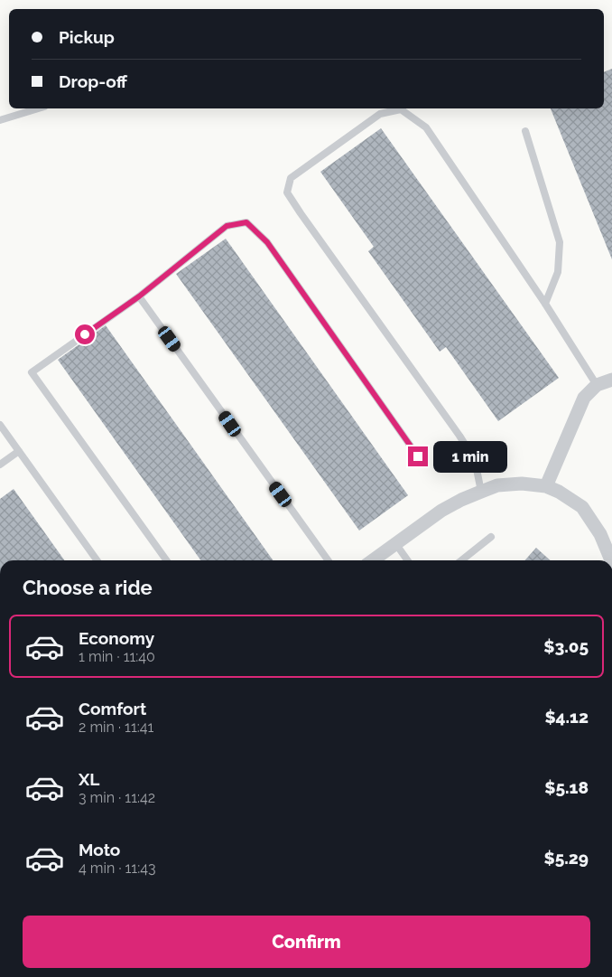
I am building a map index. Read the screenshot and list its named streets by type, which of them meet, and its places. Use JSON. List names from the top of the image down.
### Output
{
  "page": {
    "banner": ["Pickup", "Drop-off"],
    "bubble": "1 min",
    "heading": "Choose a ride",
    "list": [
      {
        "name": "Economy",
        "note": "1 min · 11:40",
        "value": "$3.05"
      },
      {
        "name": "Comfort",
        "note": "2 min · 11:41",
        "value": "$4.12"
      },
      {
        "name": "XL",
        "note": "3 min · 11:42",
        "value": "$5.18"
      },
      {
        "name": "Moto",
        "note": "4 min · 11:43",
        "value": "$5.29"
      }
    ],
    "buttons": "Confirm"
  }
}
